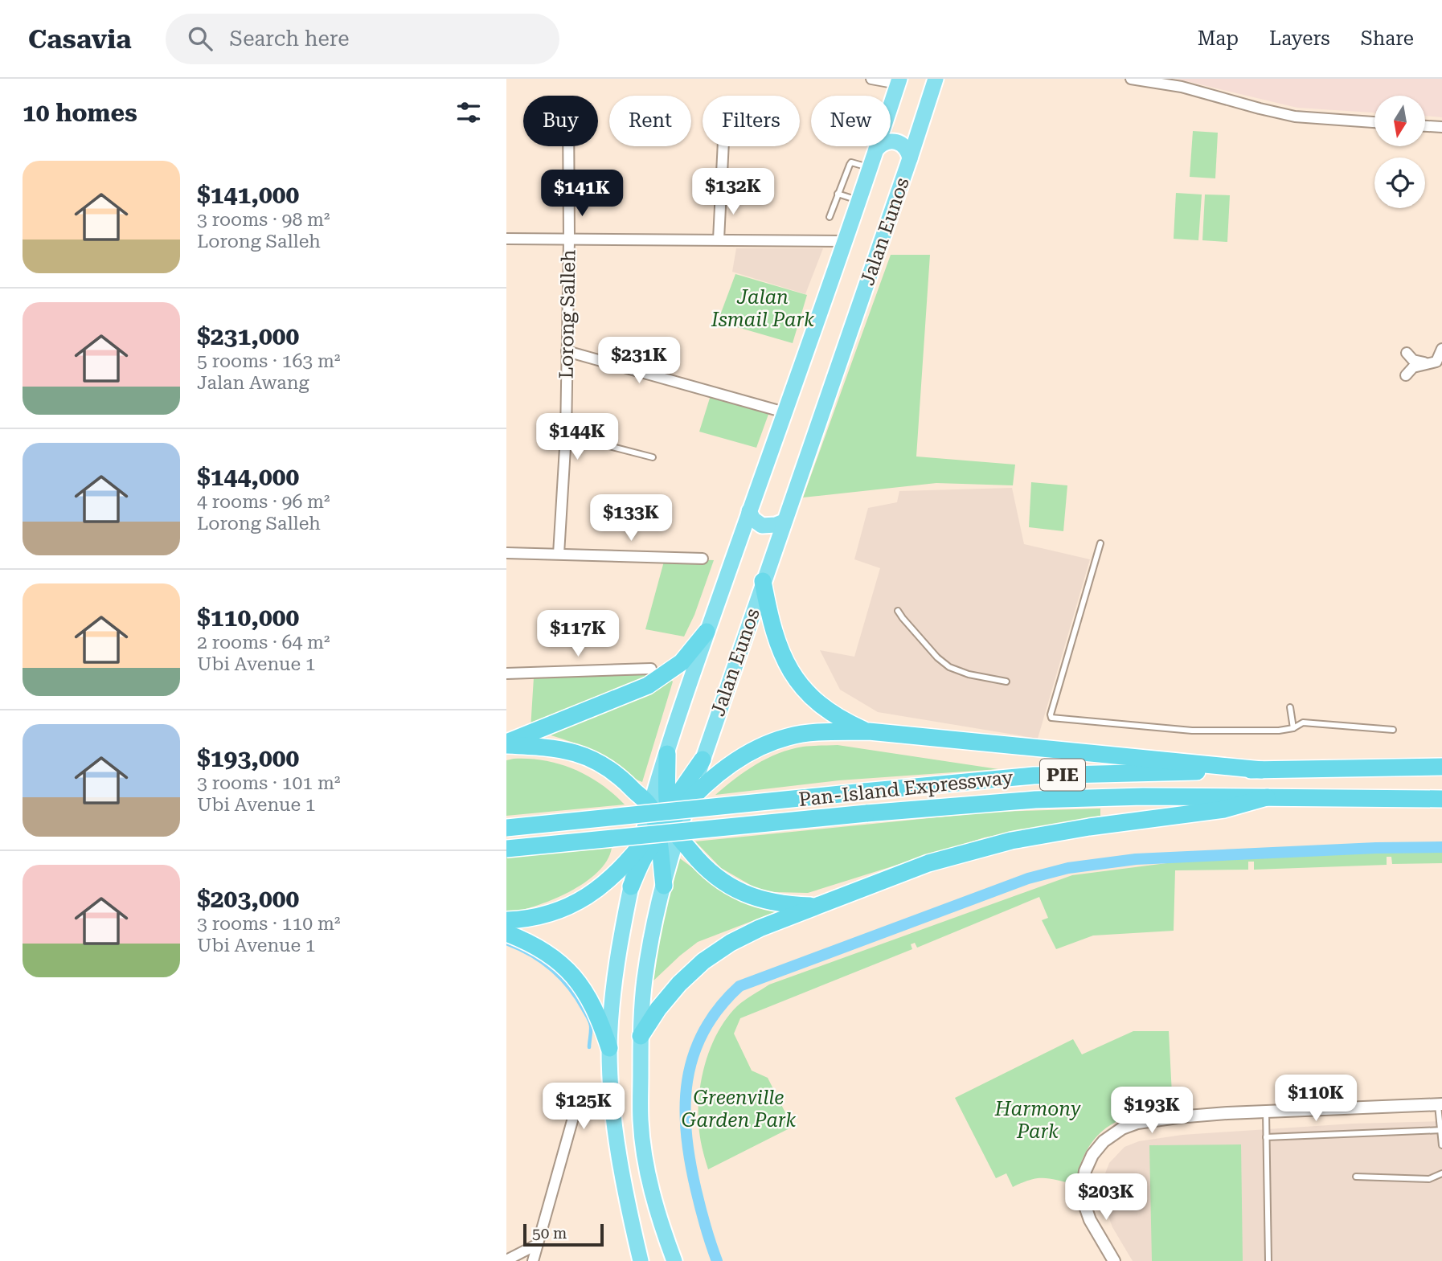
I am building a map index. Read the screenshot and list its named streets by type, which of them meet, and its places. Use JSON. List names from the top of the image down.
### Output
{
  "streets": {
    "highway": ["Jalan Eunos", "PIE", "Pan-Island Expressway"],
    "street": ["Lorong Salleh"]
  },
  "parks": ["Jalan Ismail Park", "Greenville Garden Park", "Harmony Park"],
  "scale_bar": "50 m",
  "north": "bottom",
  "page": {
    "header": "Casavia",
    "search": "Search here",
    "nav": ["Map", "Layers", "Share"],
    "heading": "10 homes",
    "chip": [
      "Buy",
      "Rent",
      "Filters",
      "New"
    ],
    "list": [
      {
        "name": "$141,000",
        "note": "3 rooms · 98 m² · Lorong Salleh"
      },
      {
        "name": "$231,000",
        "note": "5 rooms · 163 m² · Jalan Awang"
      },
      {
        "name": "$144,000",
        "note": "4 rooms · 96 m² · Lorong Salleh"
      },
      {
        "name": "$110,000",
        "note": "2 rooms · 64 m² · Ubi Avenue 1"
      },
      {
        "name": "$193,000",
        "note": "3 rooms · 101 m² · Ubi Avenue 1"
      },
      {
        "name": "$203,000",
        "note": "3 rooms · 110 m² · Ubi Avenue 1"
      }
    ],
    "price": [
      "$132K",
      "$141K",
      "$231K",
      "$144K",
      "$133K",
      "$117K",
      "$110K",
      "$125K",
      "$193K",
      "$203K"
    ],
    "scale": "50 m"
  }
}
